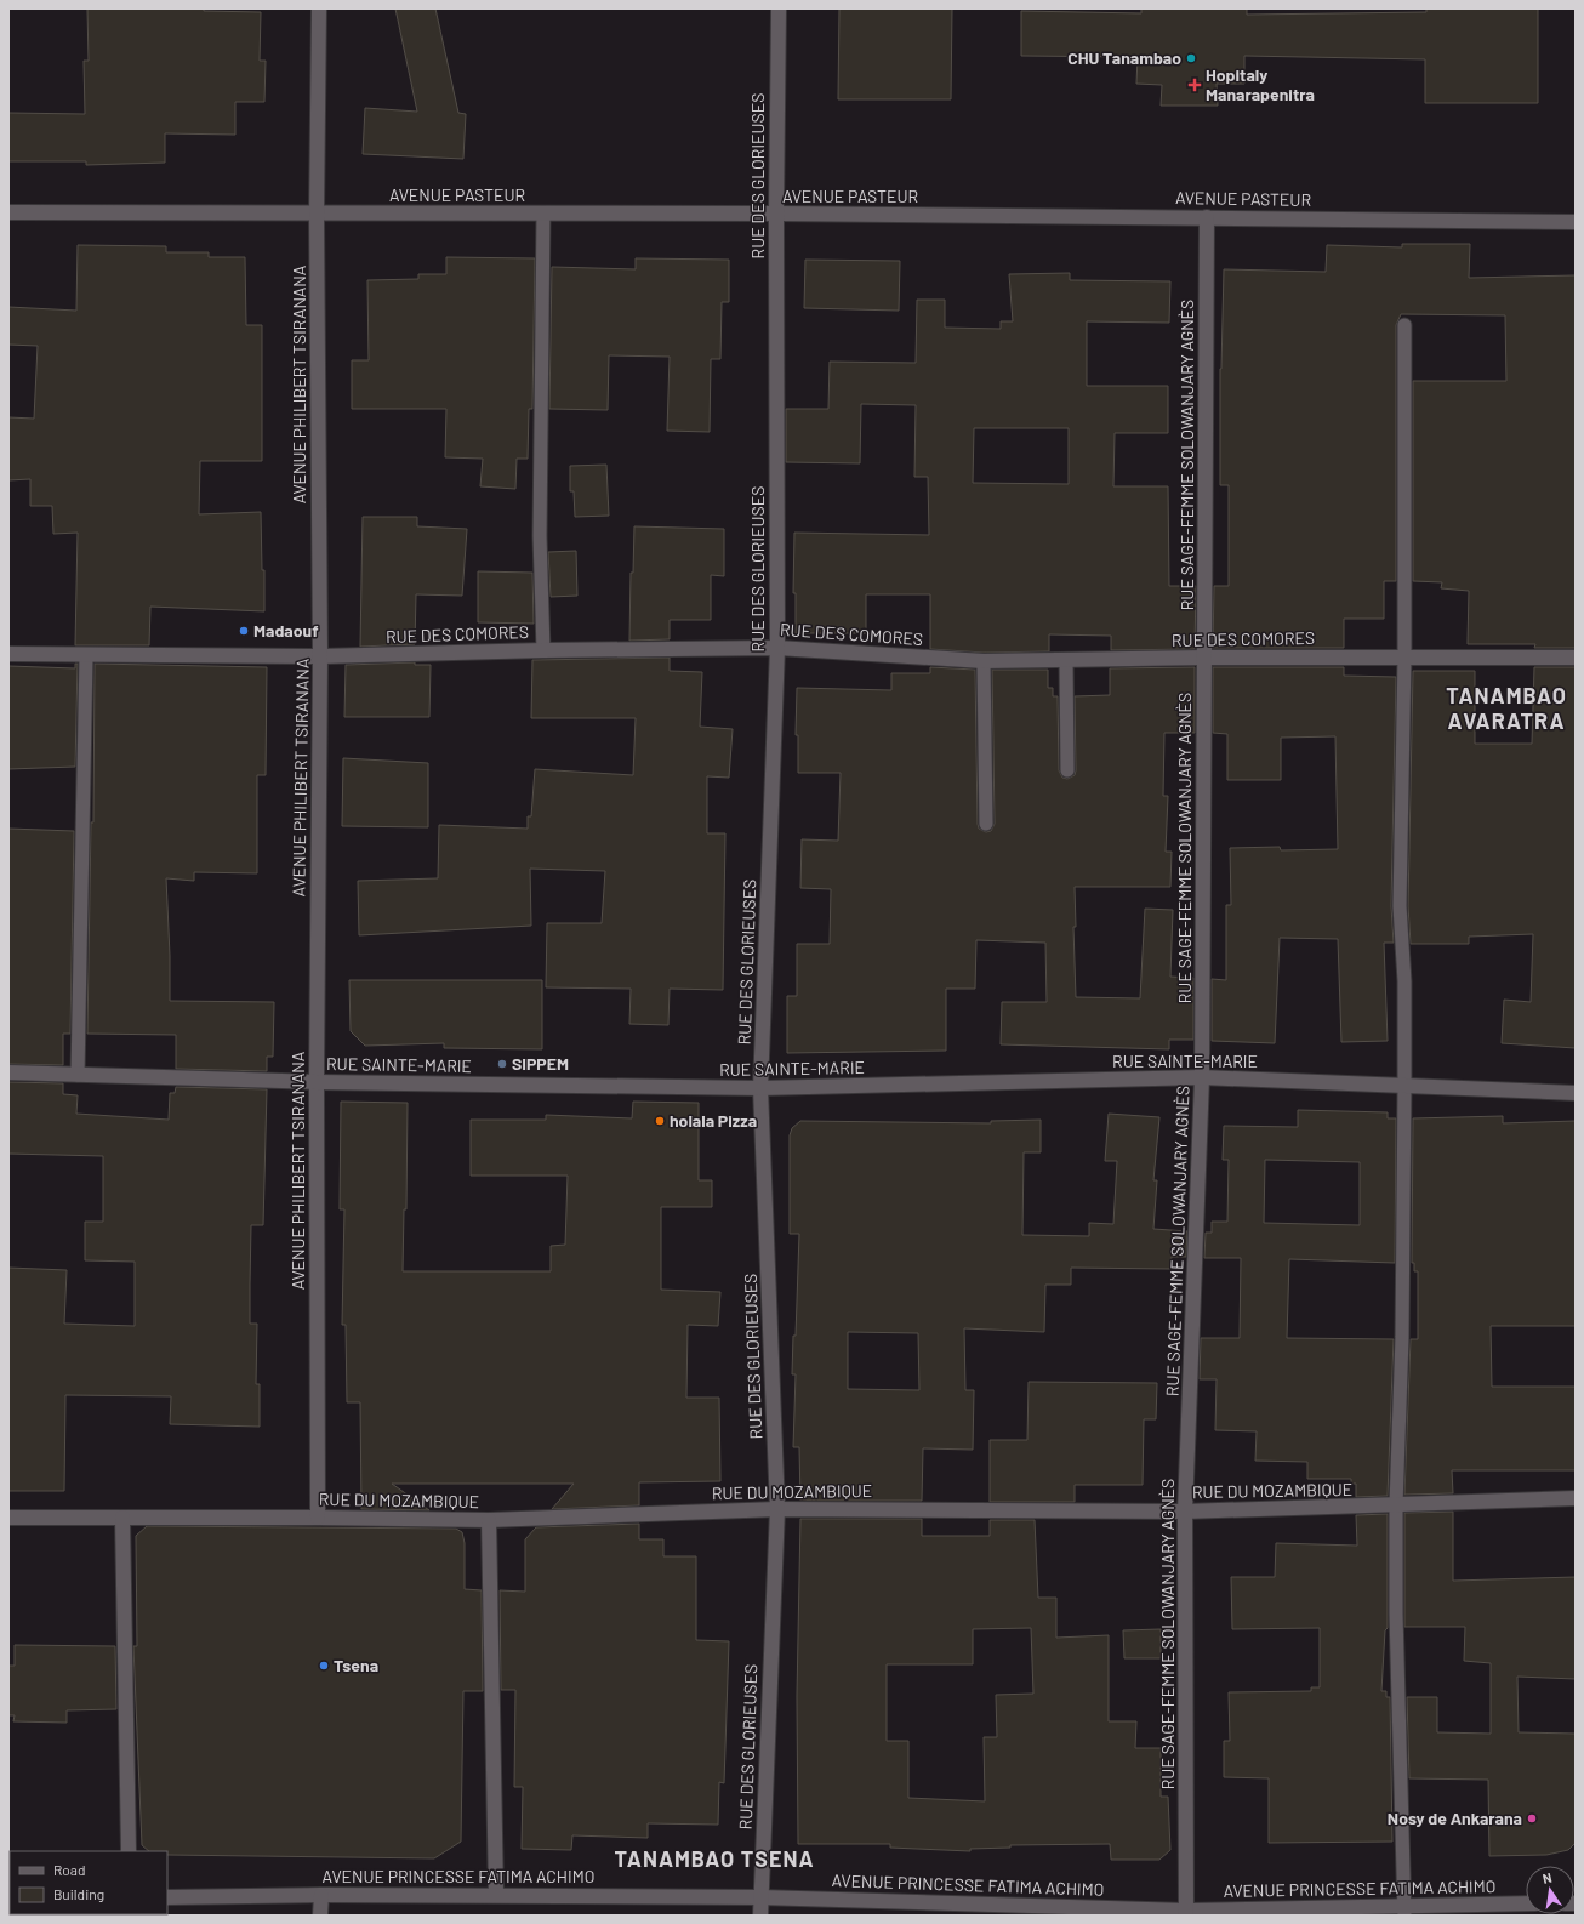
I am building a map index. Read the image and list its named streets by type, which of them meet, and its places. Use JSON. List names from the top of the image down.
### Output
{
  "streets": {
    "street": [
      "RUE DES GLORIEUSES",
      "AVENUE PASTEUR",
      "AVENUE PHILIBERT TSIRANANA",
      "RUE SAGE-FEMME SOLOWANJARY AGNÈS",
      "RUE DES COMORES",
      "RUE SAINTE-MARIE",
      "RUE DU MOZAMBIQUE",
      "AVENUE PRINCESSE FATIMA ACHIMO"
    ]
  },
  "crossings": [
    ["RUE DES GLORIEUSES", "AVENUE PASTEUR"],
    ["RUE DES GLORIEUSES", "RUE DES COMORES"],
    ["RUE DES GLORIEUSES", "RUE SAINTE-MARIE"],
    ["RUE DES GLORIEUSES", "RUE DU MOZAMBIQUE"],
    ["RUE DES GLORIEUSES", "AVENUE PRINCESSE FATIMA ACHIMO"],
    ["AVENUE PASTEUR", "AVENUE PHILIBERT TSIRANANA"],
    ["AVENUE PASTEUR", "RUE SAGE-FEMME SOLOWANJARY AGNÈS"],
    ["AVENUE PHILIBERT TSIRANANA", "RUE DES COMORES"],
    ["AVENUE PHILIBERT TSIRANANA", "RUE SAINTE-MARIE"],
    ["AVENUE PHILIBERT TSIRANANA", "RUE DU MOZAMBIQUE"],
    ["RUE SAGE-FEMME SOLOWANJARY AGNÈS", "RUE DES COMORES"],
    ["RUE SAGE-FEMME SOLOWANJARY AGNÈS", "RUE SAINTE-MARIE"],
    ["RUE SAGE-FEMME SOLOWANJARY AGNÈS", "RUE DU MOZAMBIQUE"],
    ["RUE SAGE-FEMME SOLOWANJARY AGNÈS", "AVENUE PRINCESSE FATIMA ACHIMO"]
  ],
  "districts": ["TANAMBAO AVARATRA", "TANAMBAO TSENA"],
  "places": {
    "other": [
      "CHU Tanambao",
      "Madaouf",
      "SIPPEM",
      "holala Pizza",
      "Tsena",
      "Nosy de Ankarana"
    ],
    "health": ["Hopitaly Manarapenitra"]
  },
  "legend": ["Road", "Building"],
  "north": "top"
}
